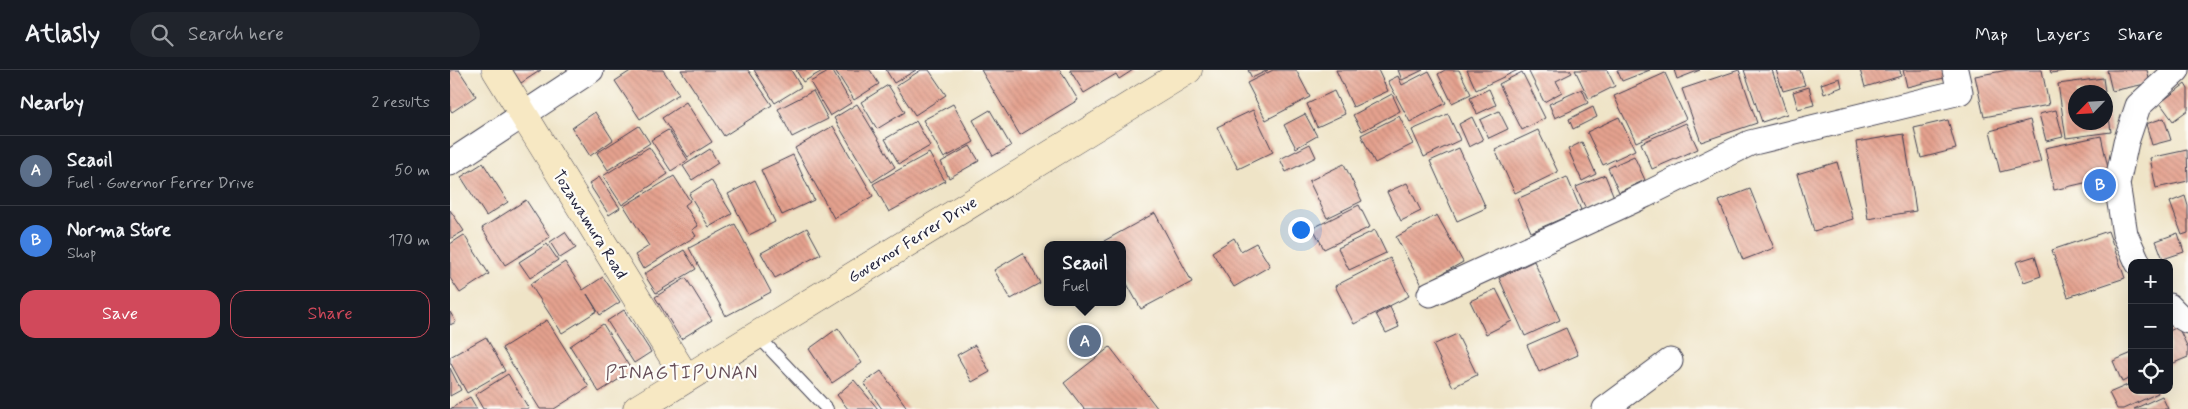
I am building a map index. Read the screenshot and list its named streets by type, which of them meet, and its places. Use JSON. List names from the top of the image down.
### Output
{
  "streets": {
    "main road": ["Tozawamura Road", "Governor Ferrer Drive"]
  },
  "crossings": [
    ["Tozawamura Road", "Governor Ferrer Drive"]
  ],
  "districts": ["PINAGTIPUNAN"],
  "north": "bottom left",
  "page": {
    "header": "Atlasly",
    "search": "Search here",
    "nav": ["Map", "Layers", "Share"],
    "heading": ["Nearby", "2 results"],
    "list": [
      {
        "mark": "A",
        "name": "Seaoil",
        "note": "Fuel · Governor Ferrer Drive",
        "value": "50 m"
      },
      {
        "mark": "B",
        "name": "Norma Store",
        "note": "Shop",
        "value": "170 m"
      }
    ],
    "pins": ["B", "A"],
    "popup": ["Seaoil", "Fuel"],
    "map_buttons": ["+", "−"],
    "buttons": ["Save", "Share"]
  }
}
